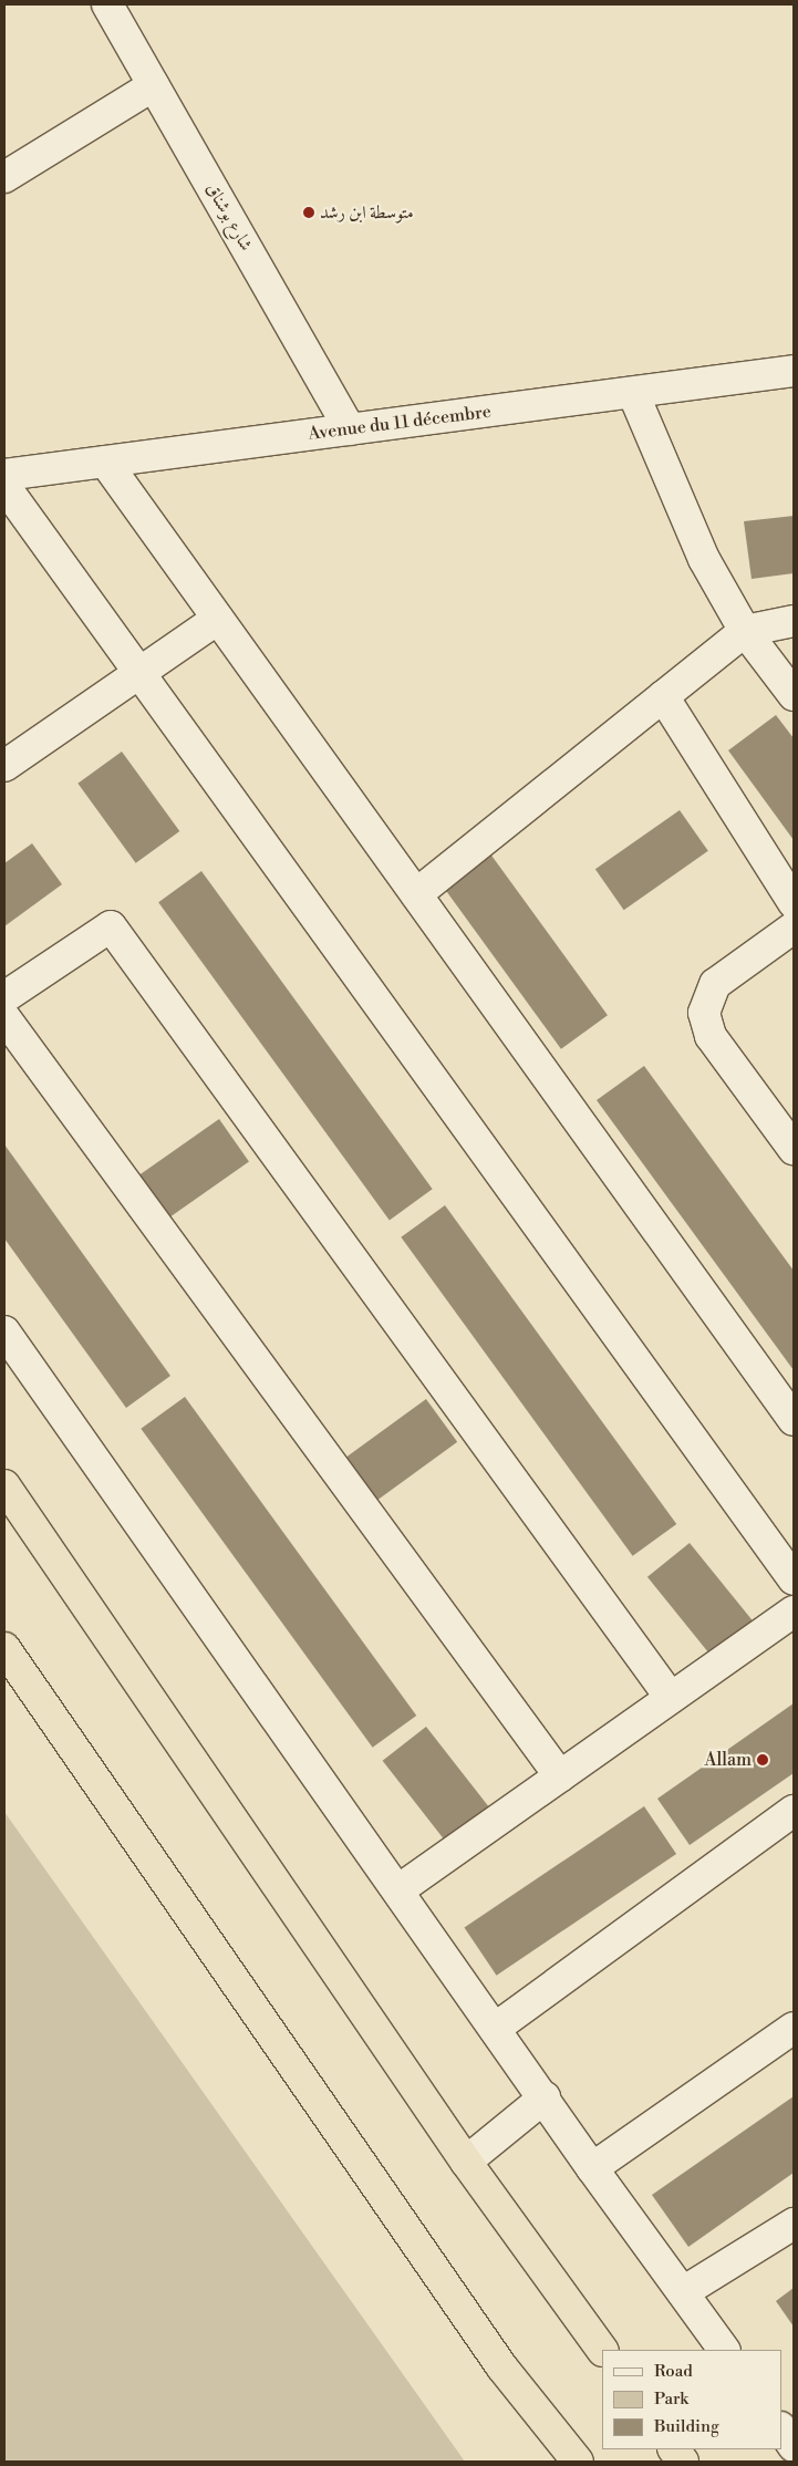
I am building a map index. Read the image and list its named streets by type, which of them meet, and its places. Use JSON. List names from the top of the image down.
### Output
{
  "streets": {
    "street": ["شارع بوشناق", "Avenue du 11 décembre"]
  },
  "crossings": [
    ["شارع بوشناق", "Avenue du 11 décembre"]
  ],
  "places": ["متوسطة ابن رشد", "Allam"],
  "legend": ["Road", "Park", "Building"]
}
